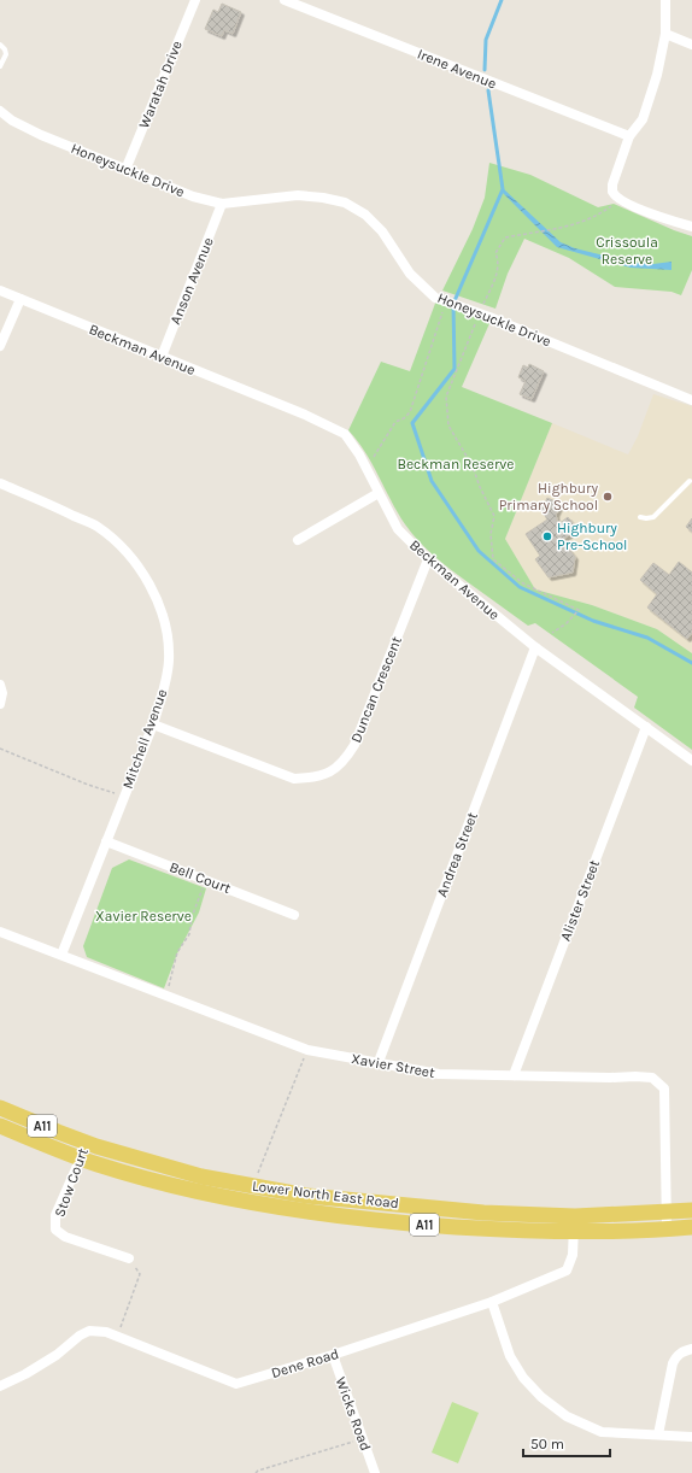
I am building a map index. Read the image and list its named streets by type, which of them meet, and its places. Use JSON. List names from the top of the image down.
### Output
{
  "streets": {
    "main road": ["A11", "Lower North East Road"],
    "street": [
      "Irene Avenue",
      "Waratah Drive",
      "Honeysuckle Drive",
      "Anson Avenue",
      "Beckman Avenue",
      "Duncan Crescent",
      "Mitchell Avenue",
      "Andrea Street",
      "Bell Court",
      "Alister Street",
      "Xavier Street",
      "Stow Court",
      "Dene Road",
      "Wicks Road"
    ]
  },
  "crossings": [
    ["Waratah Drive", "Honeysuckle Drive"],
    ["Honeysuckle Drive", "Anson Avenue"],
    ["Anson Avenue", "Beckman Avenue"],
    ["Beckman Avenue", "Duncan Crescent"],
    ["Beckman Avenue", "Andrea Street"],
    ["Beckman Avenue", "Alister Street"],
    ["Duncan Crescent", "Mitchell Avenue"],
    ["Mitchell Avenue", "Bell Court"],
    ["Mitchell Avenue", "Xavier Street"],
    ["Andrea Street", "Xavier Street"],
    ["Alister Street", "Xavier Street"],
    ["Xavier Street", "Lower North East Road"],
    ["Stow Court", "Lower North East Road"],
    ["Lower North East Road", "Dene Road"],
    ["Dene Road", "Wicks Road"]
  ],
  "parks": ["Crissoula Reserve", "Beckman Reserve", "Xavier Reserve"],
  "places": ["Highbury Primary School", "Highbury Pre-School"],
  "scale_bar": "50 m"
}
